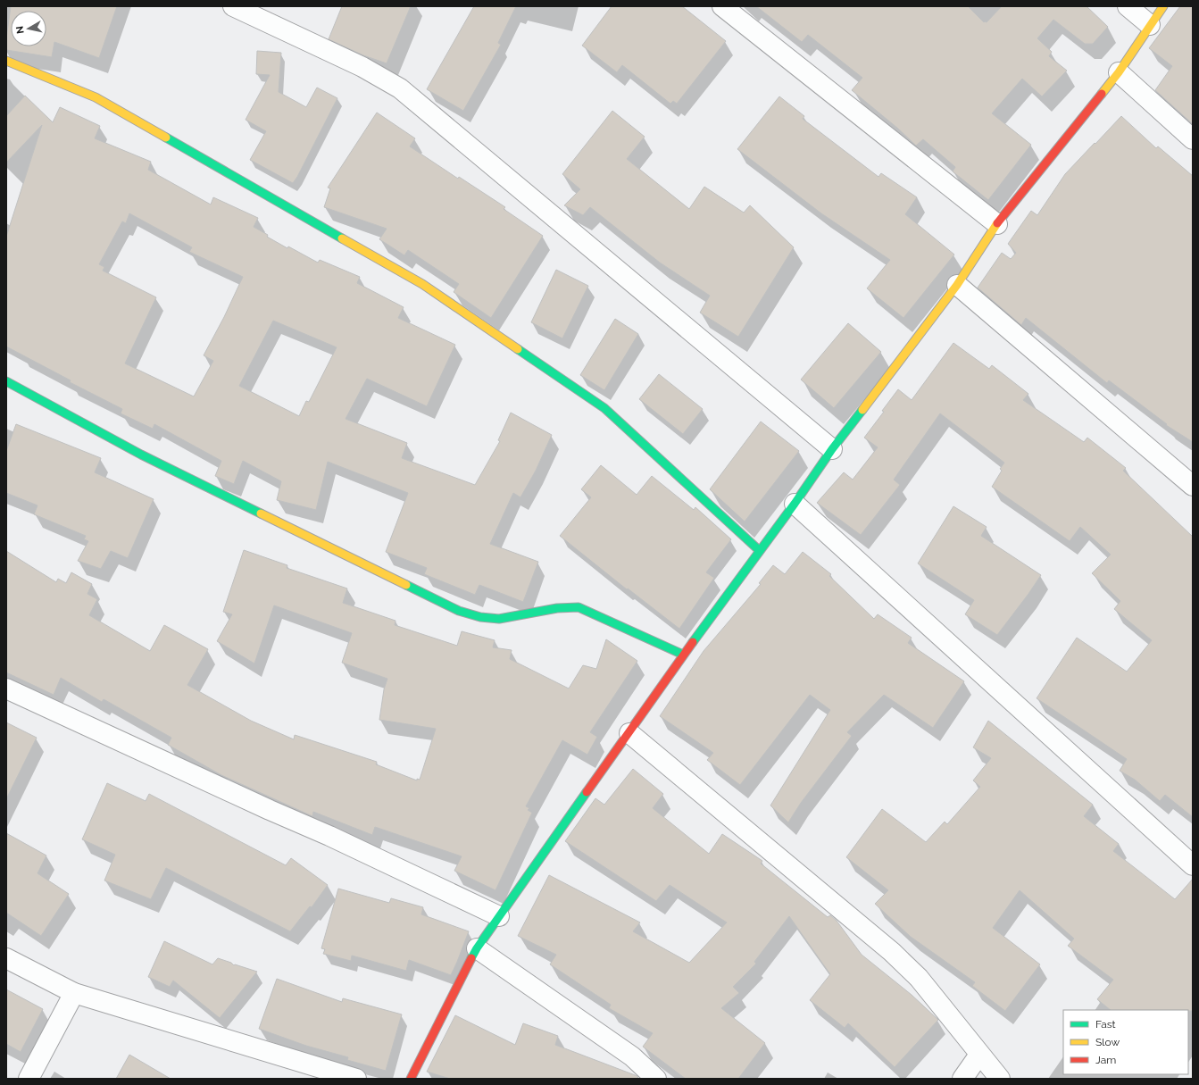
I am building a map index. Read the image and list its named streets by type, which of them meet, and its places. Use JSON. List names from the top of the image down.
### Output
{
  "legend": ["Fast", "Slow", "Jam"],
  "north": "left"
}
